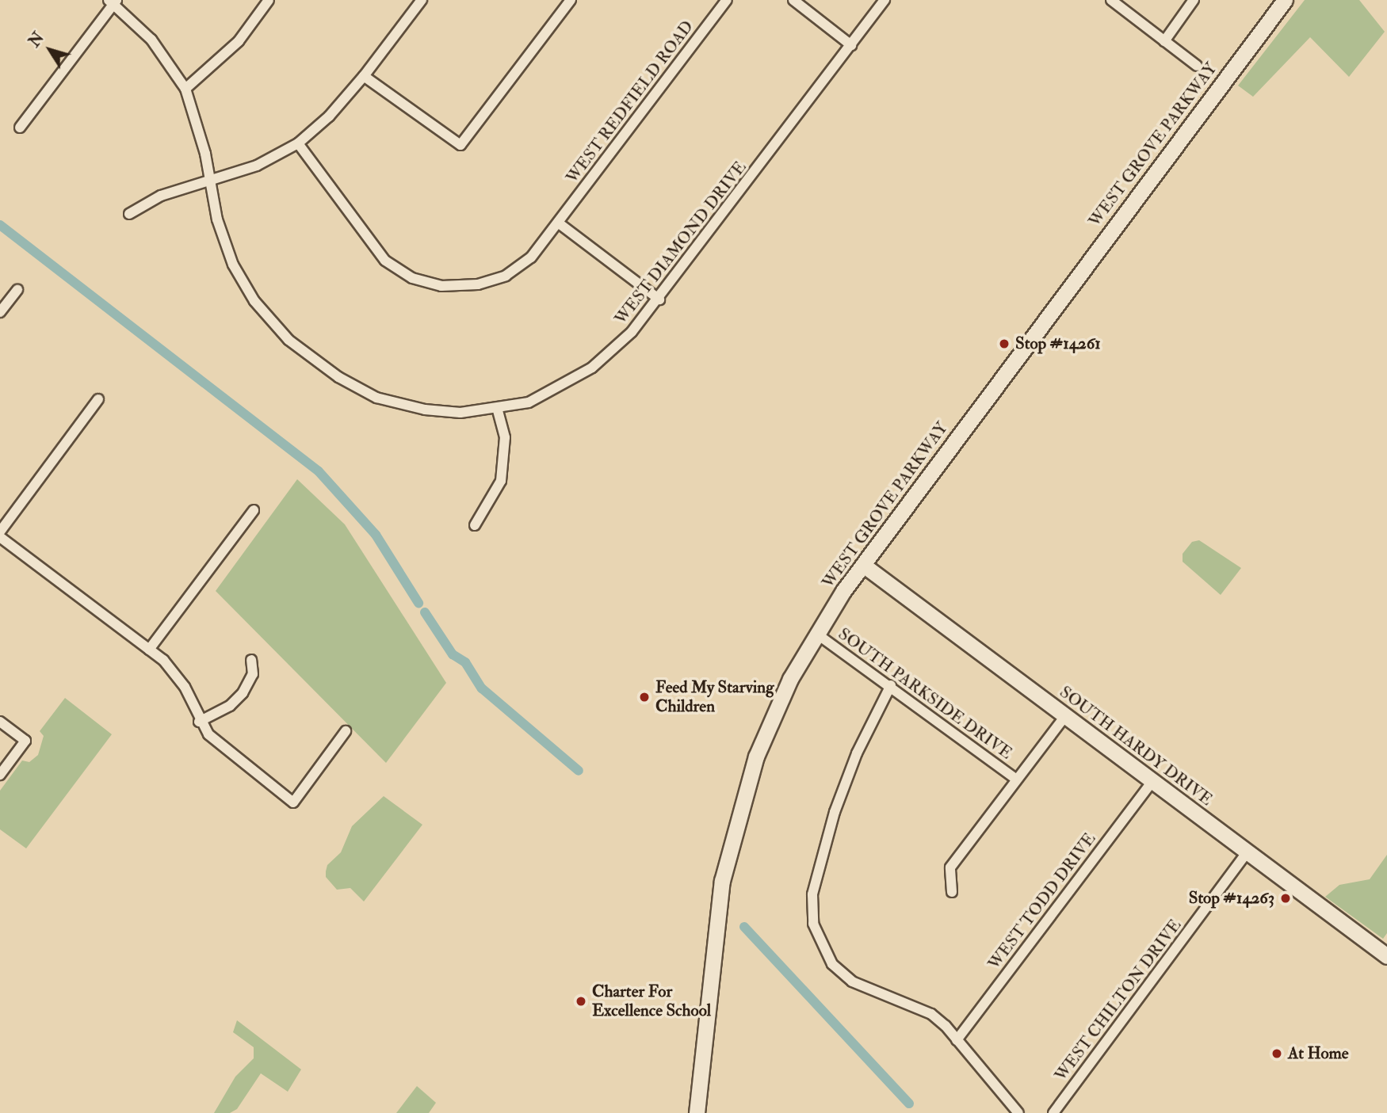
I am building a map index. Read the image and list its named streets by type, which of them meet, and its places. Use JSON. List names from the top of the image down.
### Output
{
  "streets": {
    "street": [
      "WEST REDFIELD ROAD",
      "WEST GROVE PARKWAY",
      "WEST DIAMOND DRIVE",
      "SOUTH PARKSIDE DRIVE",
      "SOUTH HARDY DRIVE",
      "WEST TODD DRIVE",
      "WEST CHILTON DRIVE"
    ]
  },
  "crossings": [
    ["WEST GROVE PARKWAY", "SOUTH PARKSIDE DRIVE"],
    ["WEST GROVE PARKWAY", "SOUTH HARDY DRIVE"],
    ["SOUTH HARDY DRIVE", "WEST TODD DRIVE"],
    ["SOUTH HARDY DRIVE", "WEST CHILTON DRIVE"]
  ],
  "places": [
    "Stop #14261",
    "Feed My Starving Children",
    "Stop #14263",
    "Charter For Excellence School",
    "At Home"
  ],
  "north": "top left"
}
